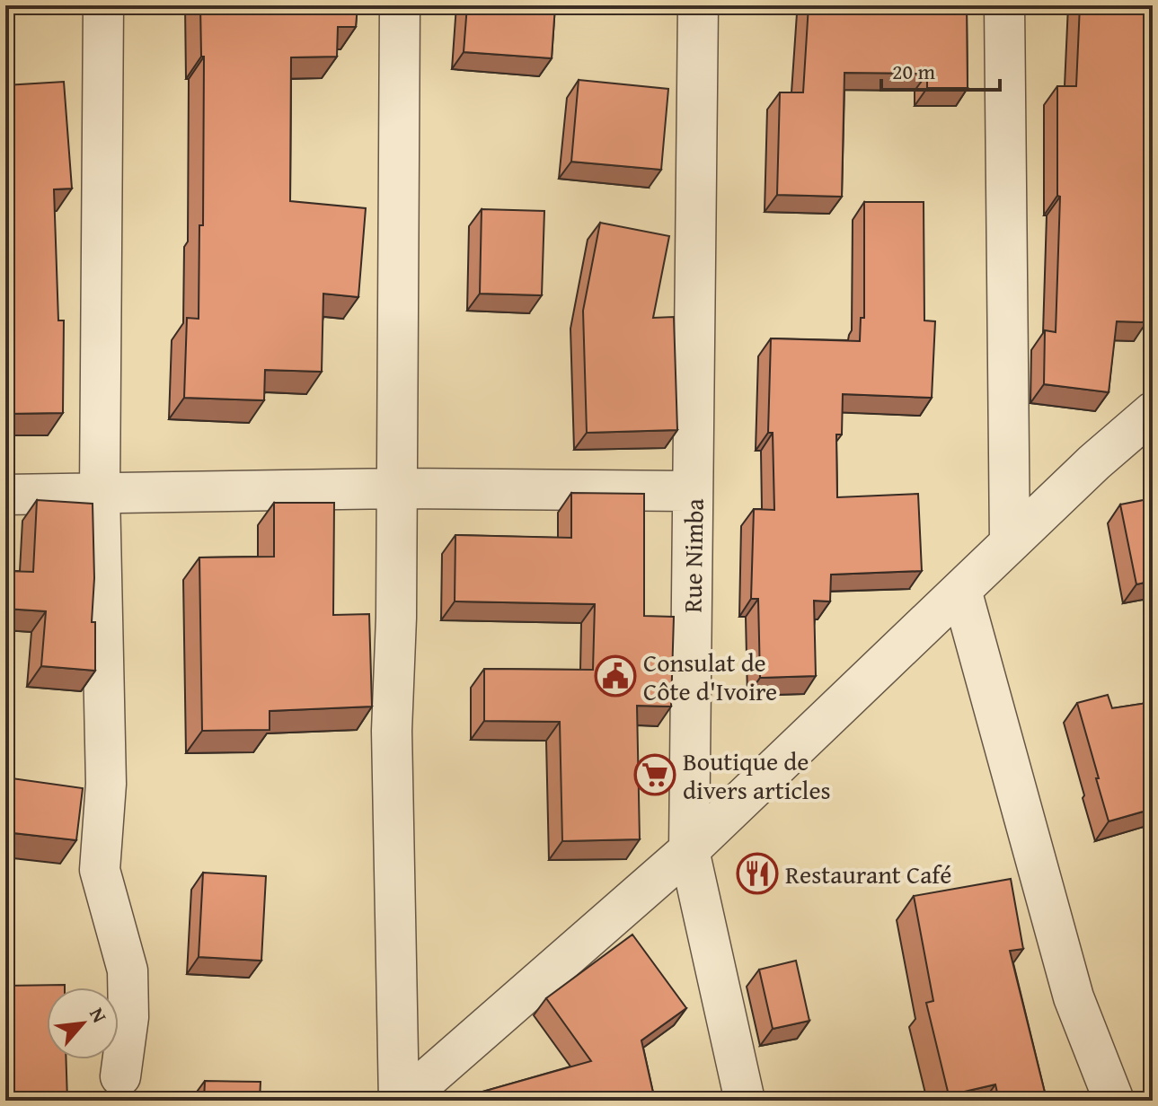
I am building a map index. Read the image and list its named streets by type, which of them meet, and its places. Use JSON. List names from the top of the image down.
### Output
{
  "streets": {
    "street": ["Rue Nimba"]
  },
  "places": {
    "public building": ["Consulat de Côte d'Ivoire"],
    "supermarket": ["Boutique de divers articles"],
    "restaurant": ["Restaurant Café"]
  },
  "scale_bar": "20 m",
  "north": "top right"
}
